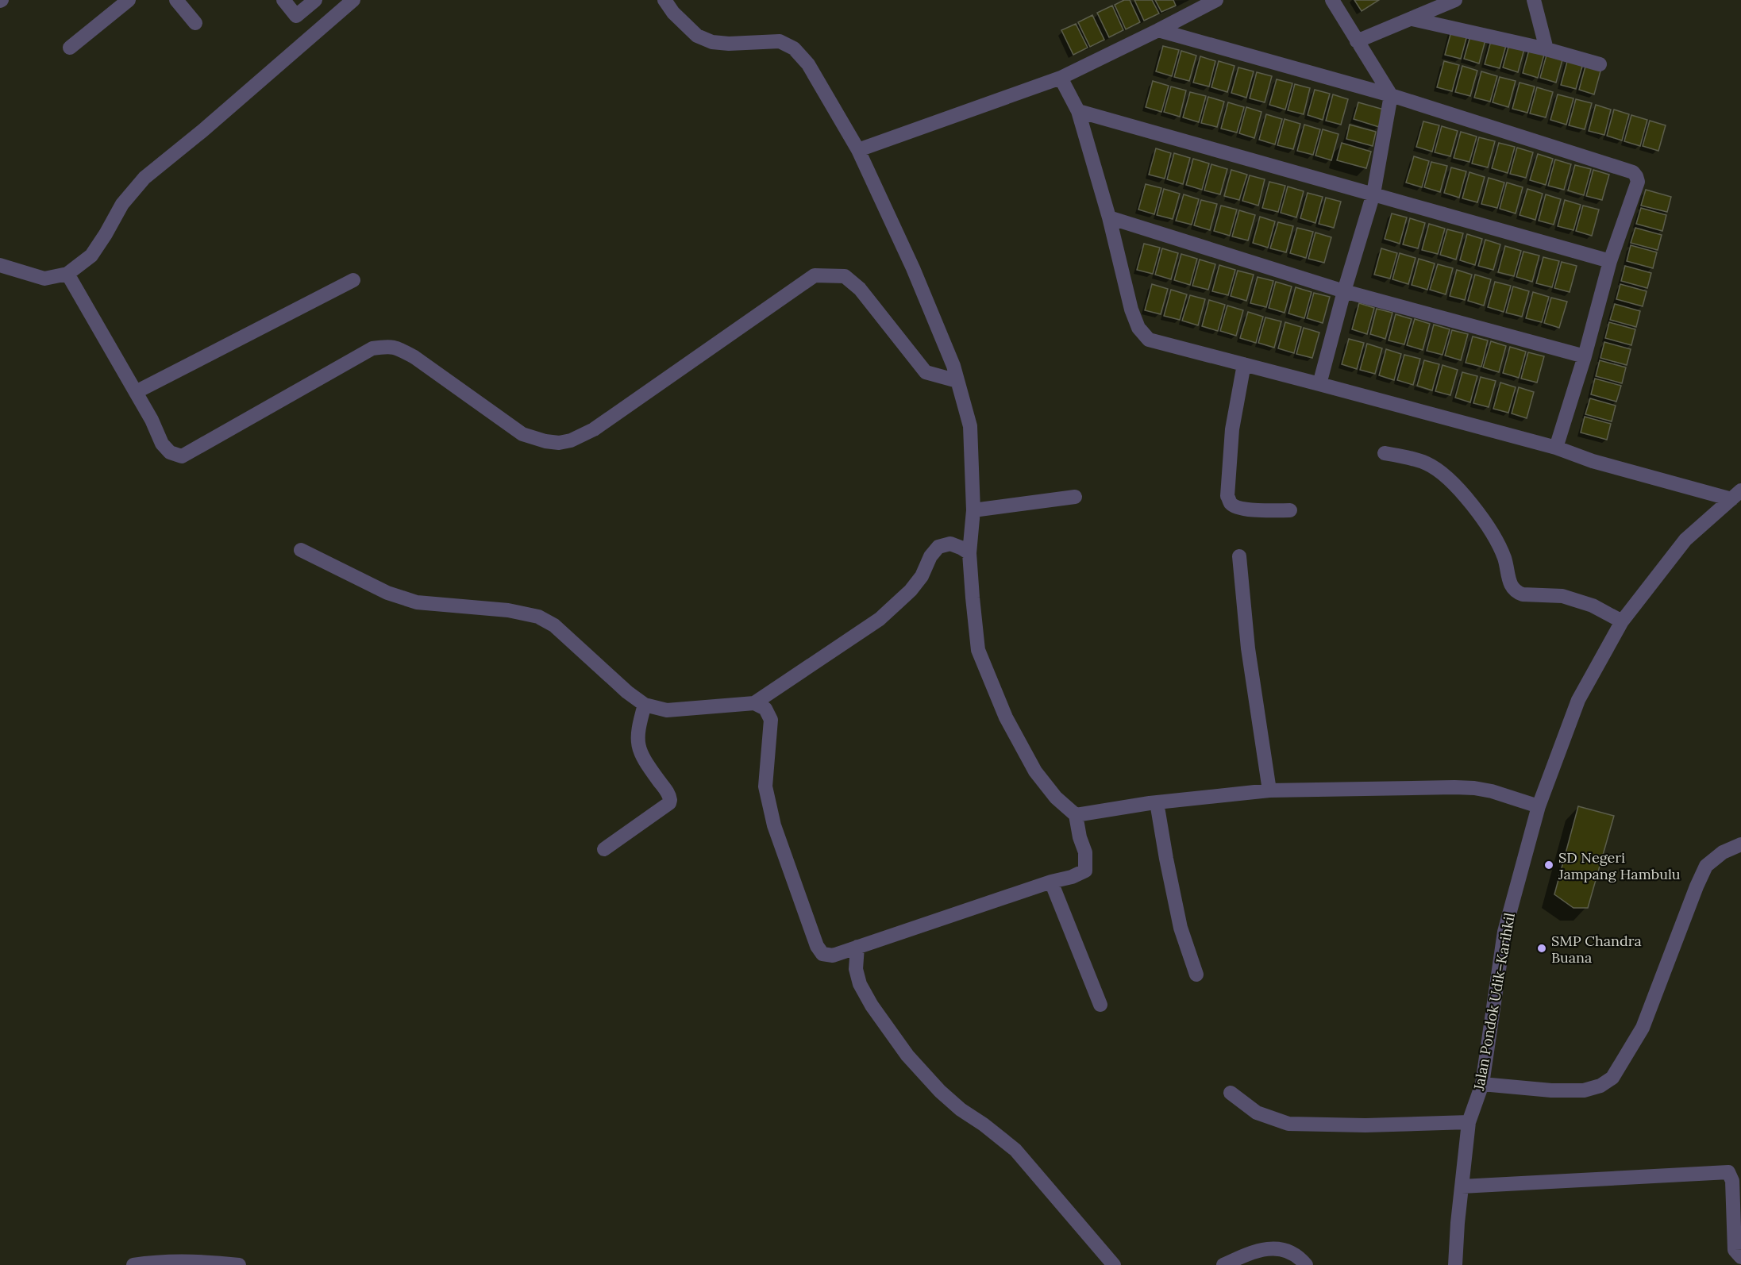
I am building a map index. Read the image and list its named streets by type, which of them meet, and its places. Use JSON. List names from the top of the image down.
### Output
{
  "streets": {
    "street": ["Jalan Pondok Udik–Karihkil"]
  },
  "places": ["SD Negeri Jampang Hambulu", "SMP Chandra Buana"]
}
